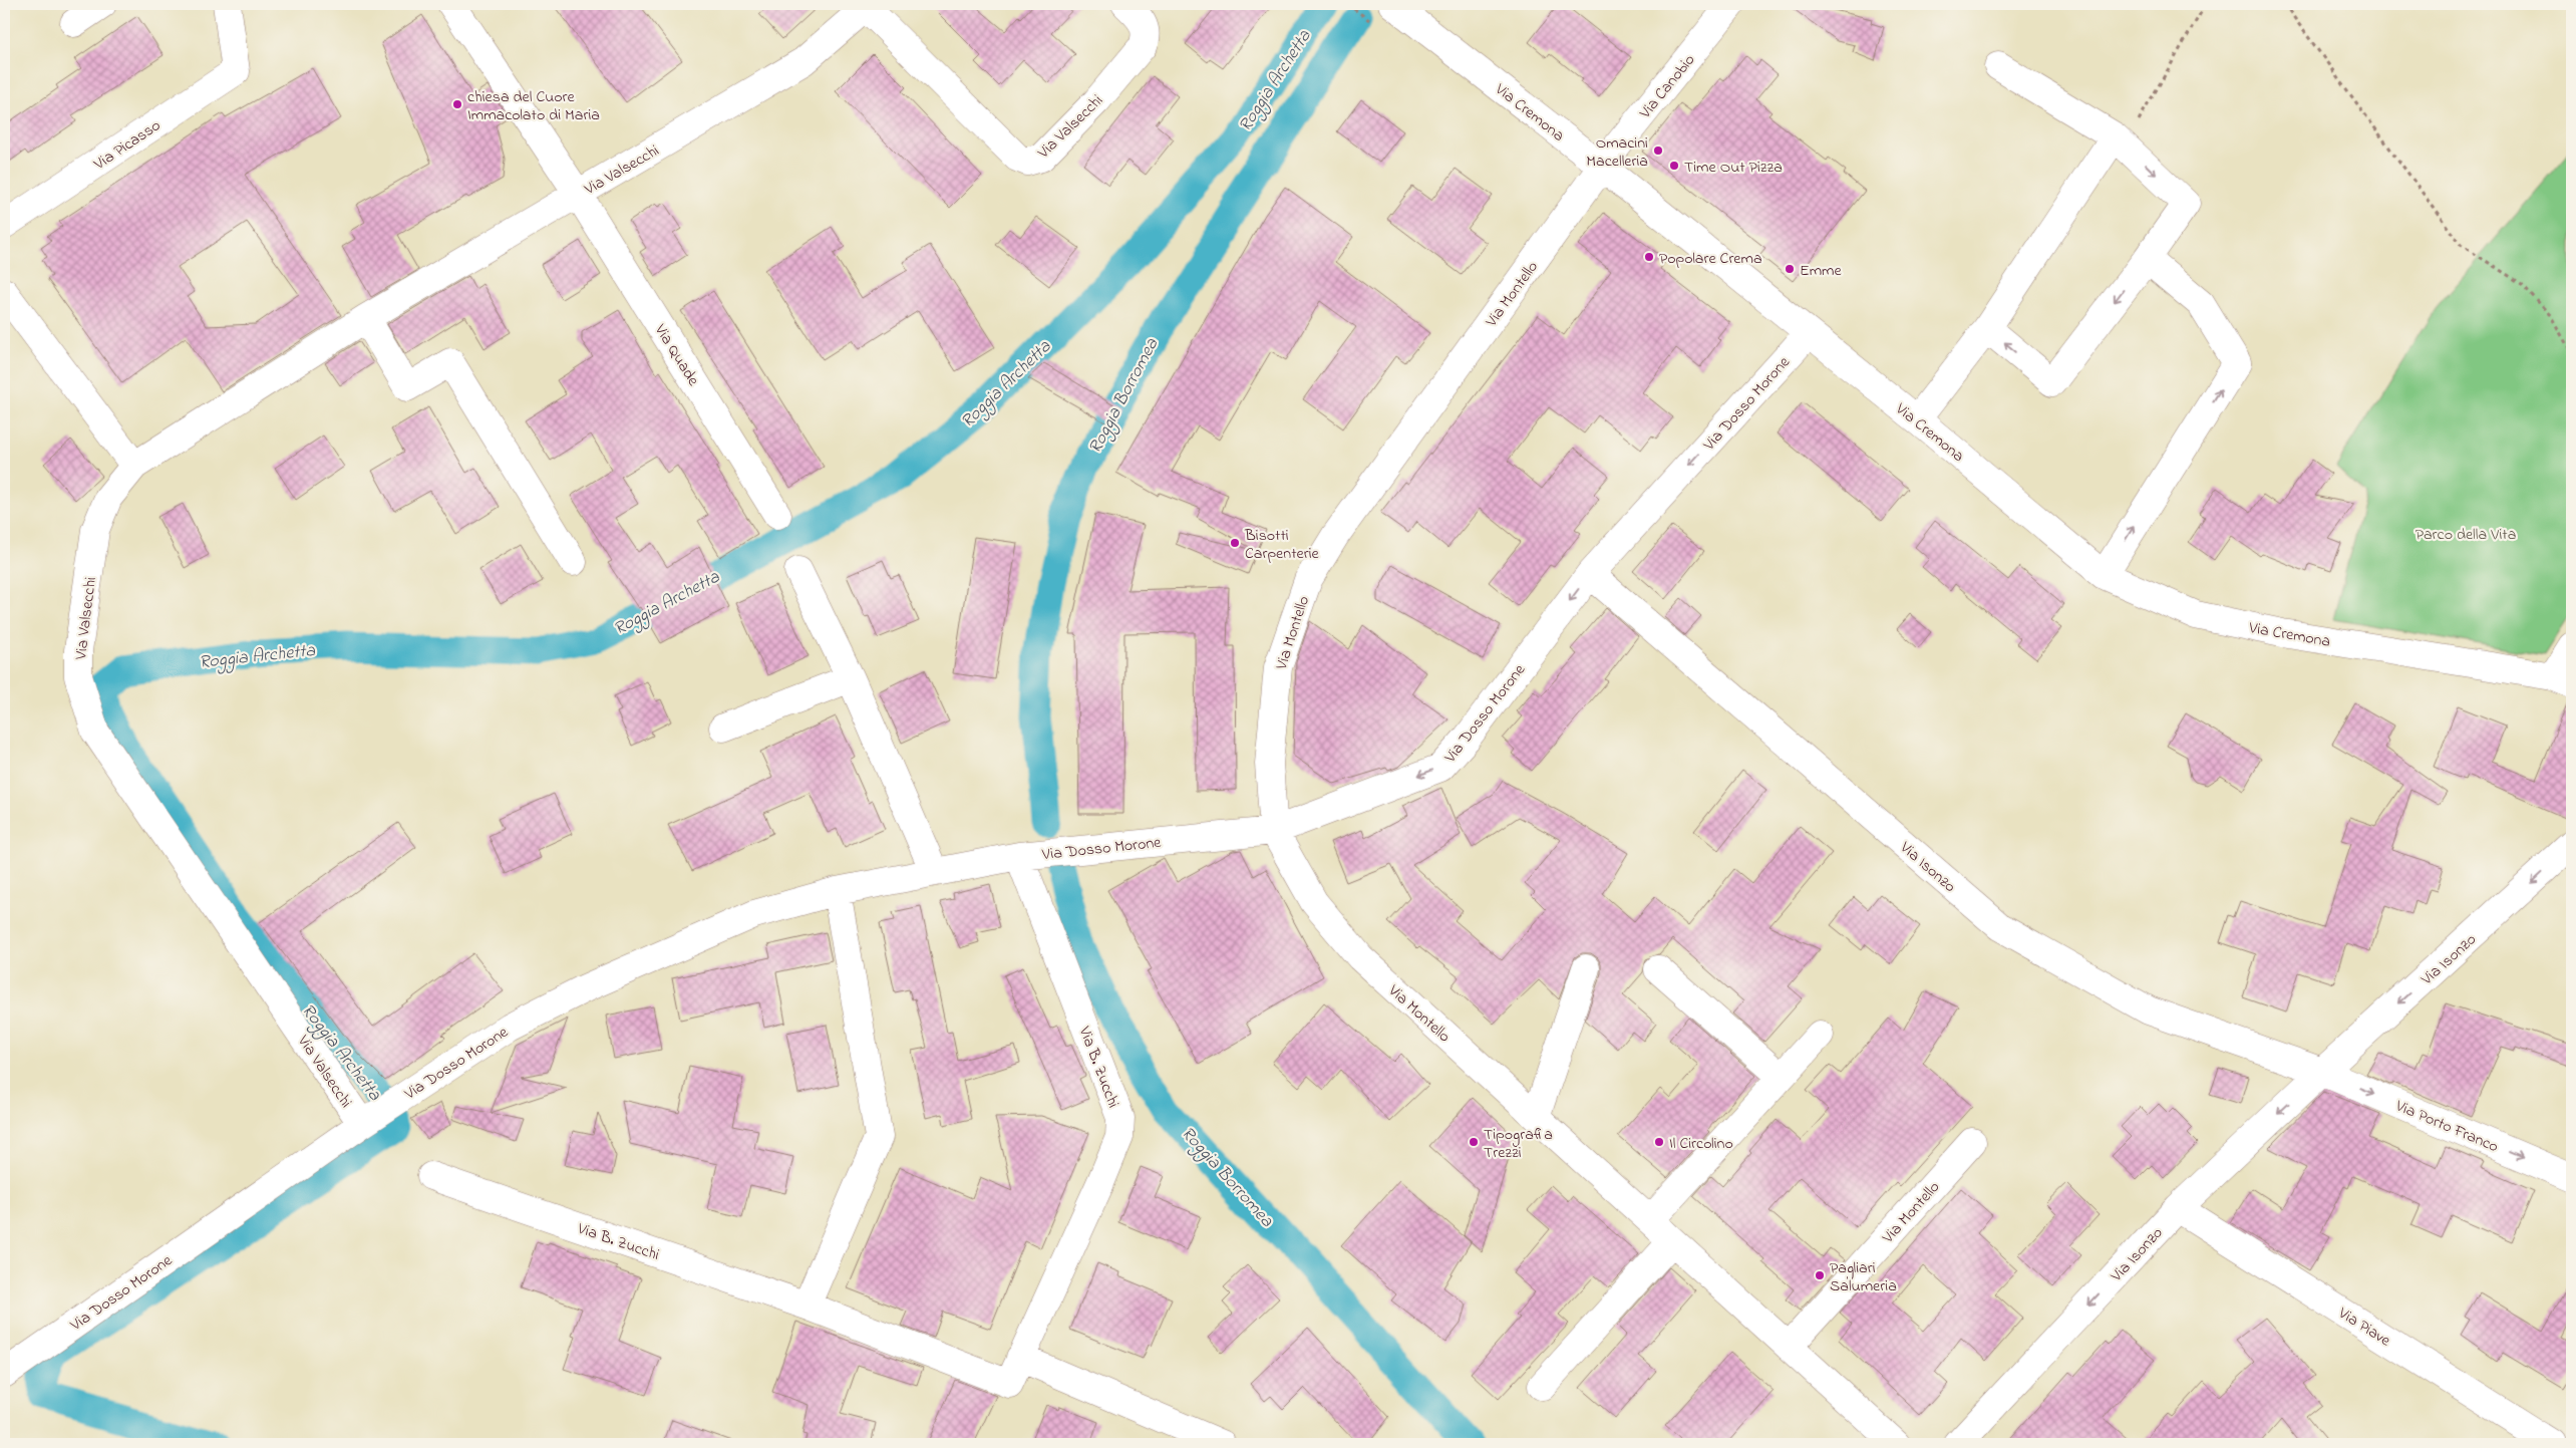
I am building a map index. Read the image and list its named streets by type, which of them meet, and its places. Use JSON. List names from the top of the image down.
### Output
{
  "streets": {
    "street": [
      "Via Canobio",
      "Via Cremona",
      "Via Valsecchi",
      "Via Picasso",
      "Via Montello",
      "Via Quade",
      "Via Dosso Morone",
      "Via Isonzo",
      "Via B. Zucchi",
      "Via Porto Franco",
      "Via Piave"
    ]
  },
  "crossings": [
    ["Via Canobio", "Via Cremona"],
    ["Via Canobio", "Via Montello"],
    ["Via Cremona", "Via Montello"],
    ["Via Cremona", "Via Dosso Morone"],
    ["Via Valsecchi", "Via Quade"],
    ["Via Valsecchi", "Via Dosso Morone"],
    ["Via Montello", "Via Dosso Morone"],
    ["Via Dosso Morone", "Via Isonzo"],
    ["Via Dosso Morone", "Via B. Zucchi"],
    ["Via Isonzo", "Via Porto Franco"],
    ["Via Isonzo", "Via Piave"]
  ],
  "one_way": ["Via Isonzo", "Via Porto Franco"],
  "water": ["Roggia Archetta", "Roggia Borromea"],
  "parks": ["Parco della Vita"],
  "places": [
    "chiesa del Cuore Immacolato di Maria",
    "Omacini Macelleria",
    "Time Out Pizza",
    "Popolare Crema",
    "Emme",
    "Bisotti Carpenterie",
    "Tipografia Trezzi",
    "Il Circolino",
    "Pagliari Salumeria"
  ]
}
